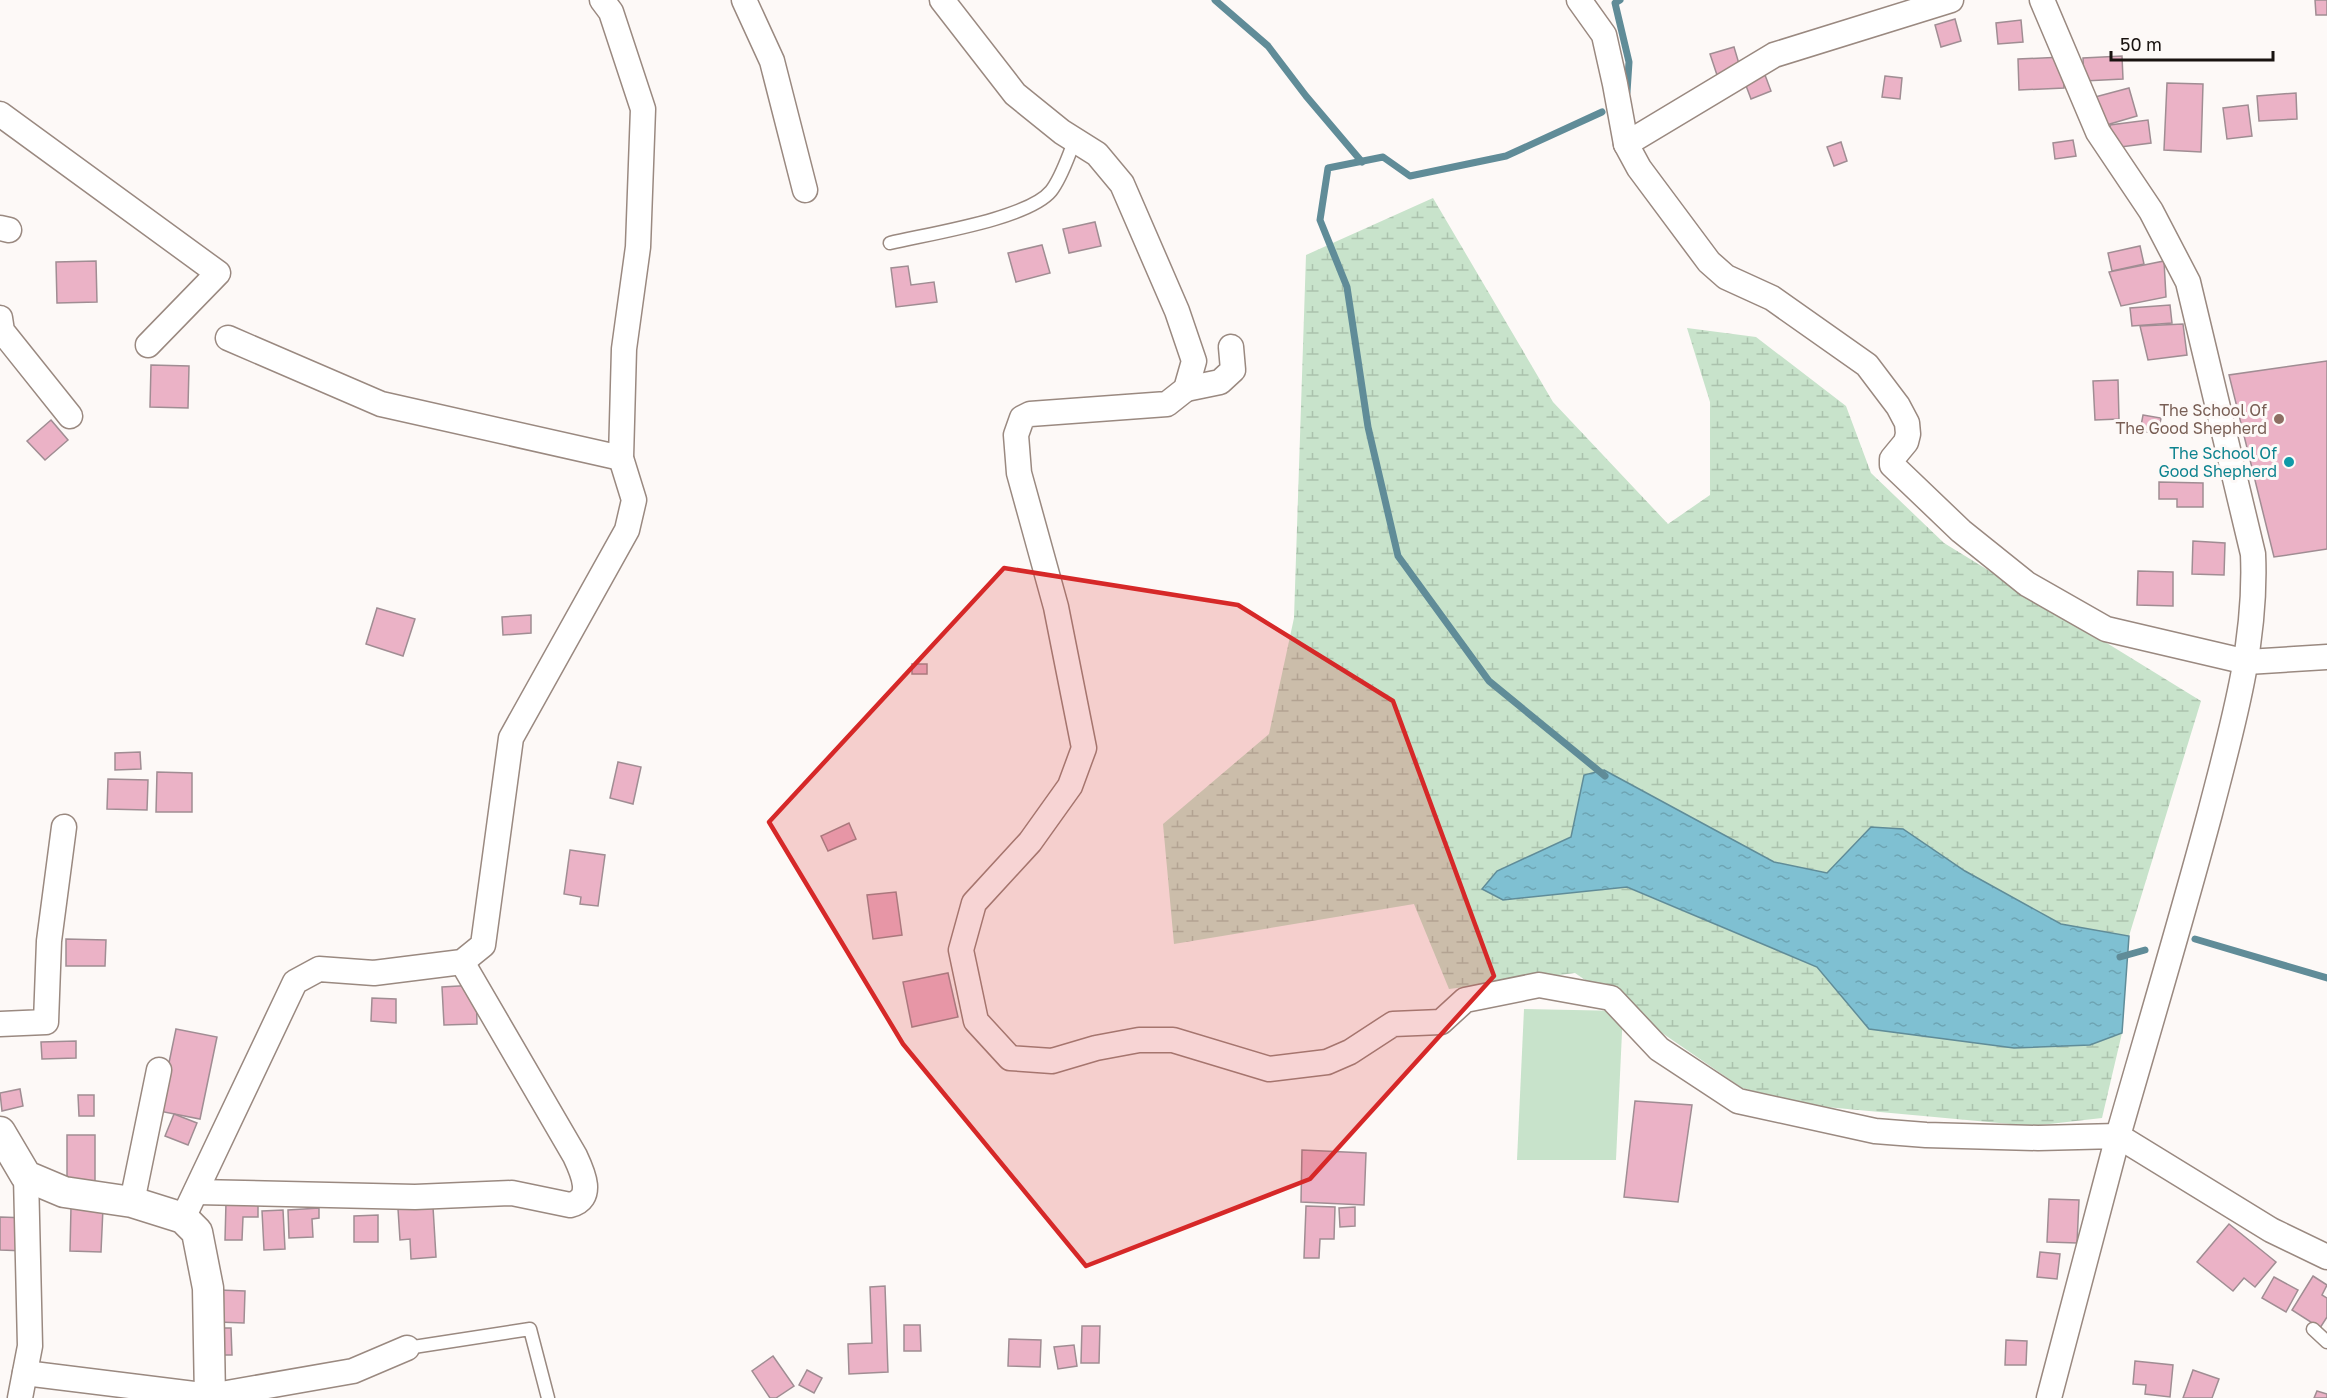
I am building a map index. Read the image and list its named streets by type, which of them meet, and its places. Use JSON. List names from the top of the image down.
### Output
{
  "places": ["The School Of The Good Shepherd", "The School Of Good Shepherd"],
  "scale_bar": "50 m"
}
